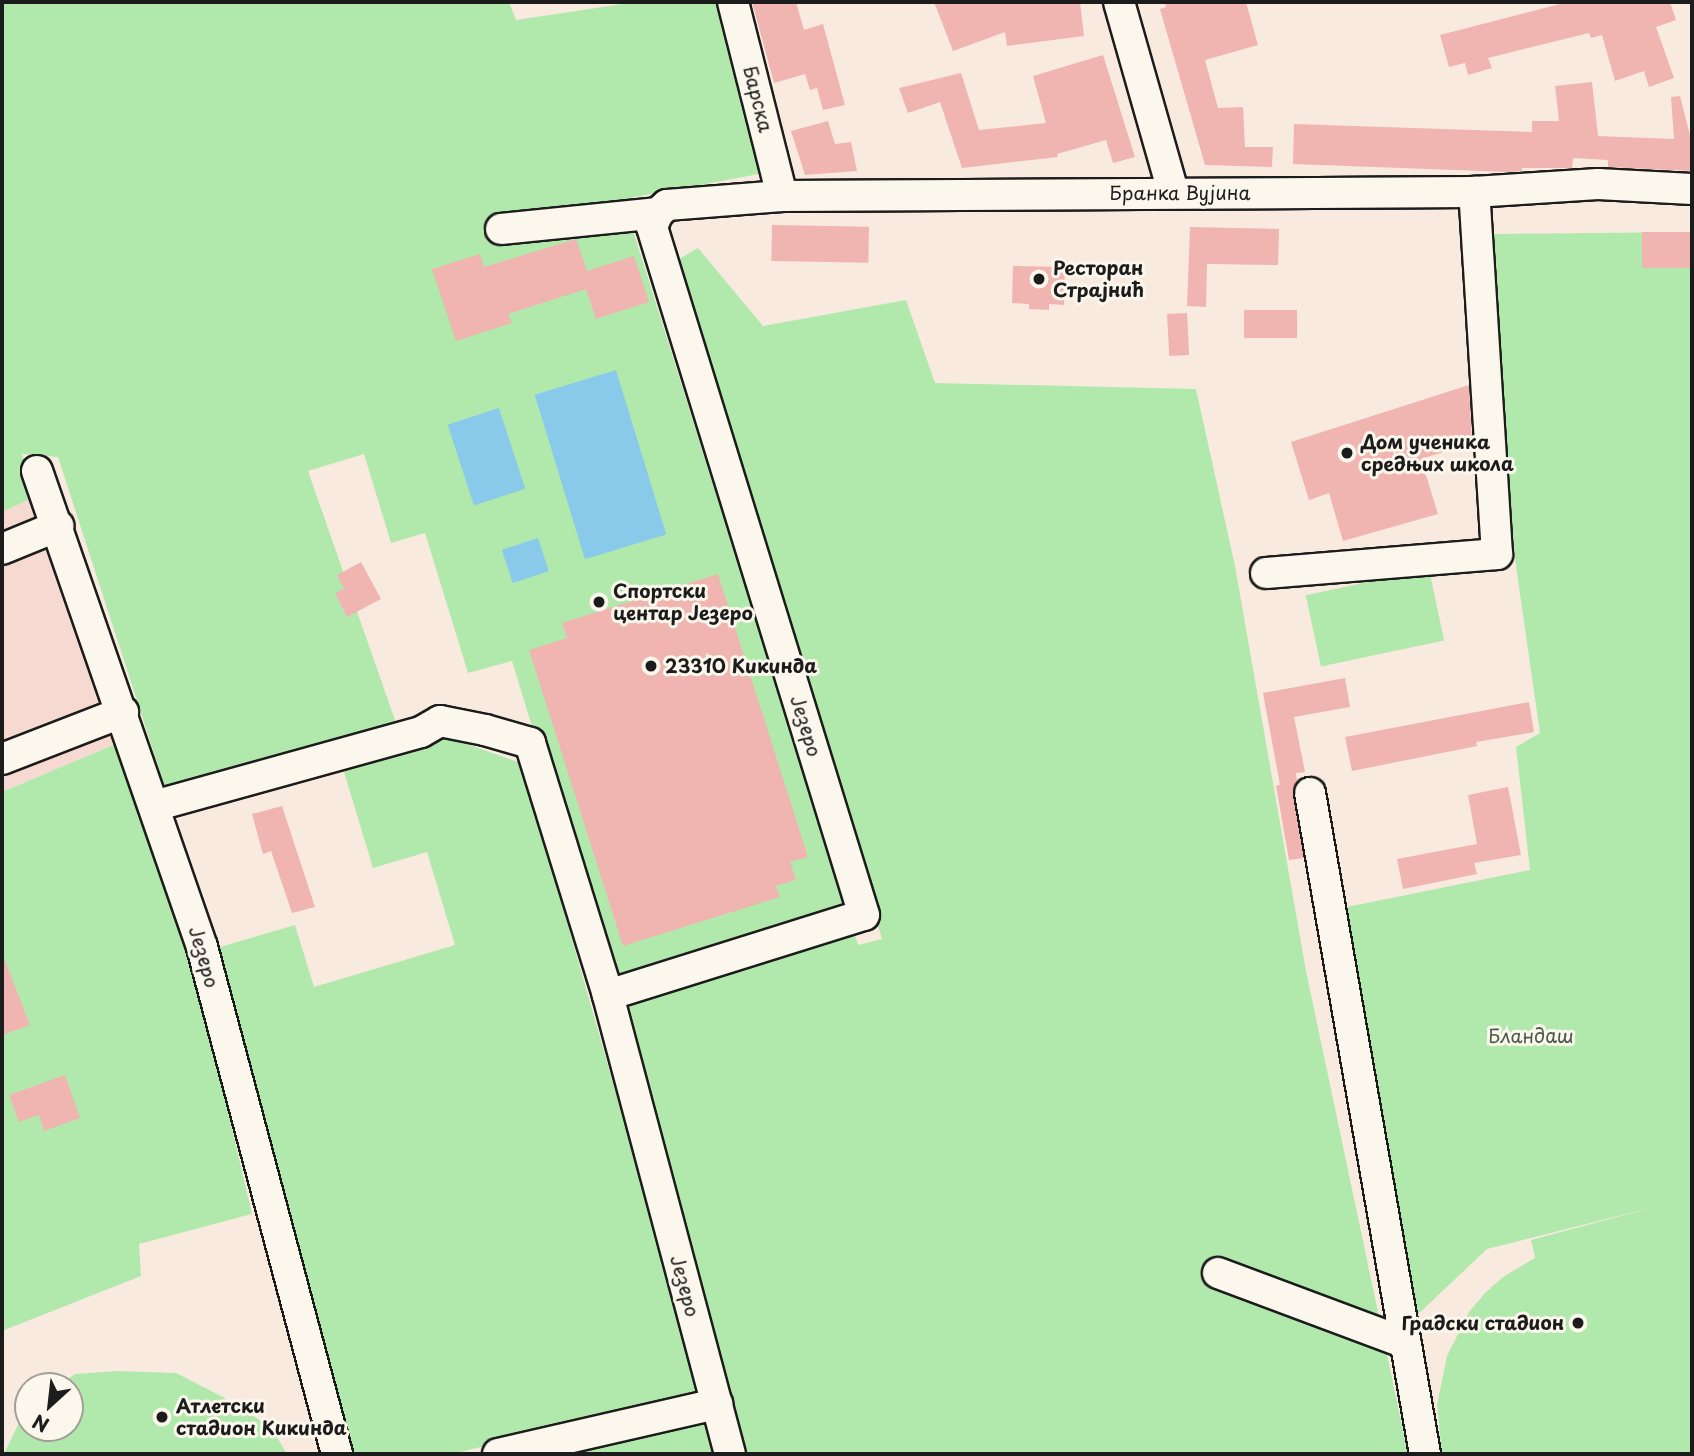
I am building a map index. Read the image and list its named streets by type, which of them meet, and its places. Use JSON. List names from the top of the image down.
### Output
{
  "streets": {
    "street": ["Барска", "Бранка Вујина", "Језеро"]
  },
  "crossings": [
    ["Барска", "Бранка Вујина"],
    ["Бранка Вујина", "Језеро"]
  ],
  "parks": ["Бландаш"],
  "places": [
    "Ресторан Страјнић",
    "Дом ученика средњих школа",
    "Спортски центар Језеро",
    "23310 Кикинда",
    "Градски стадион",
    "Атлетски стадион Кикинда"
  ],
  "north": "bottom left"
}
